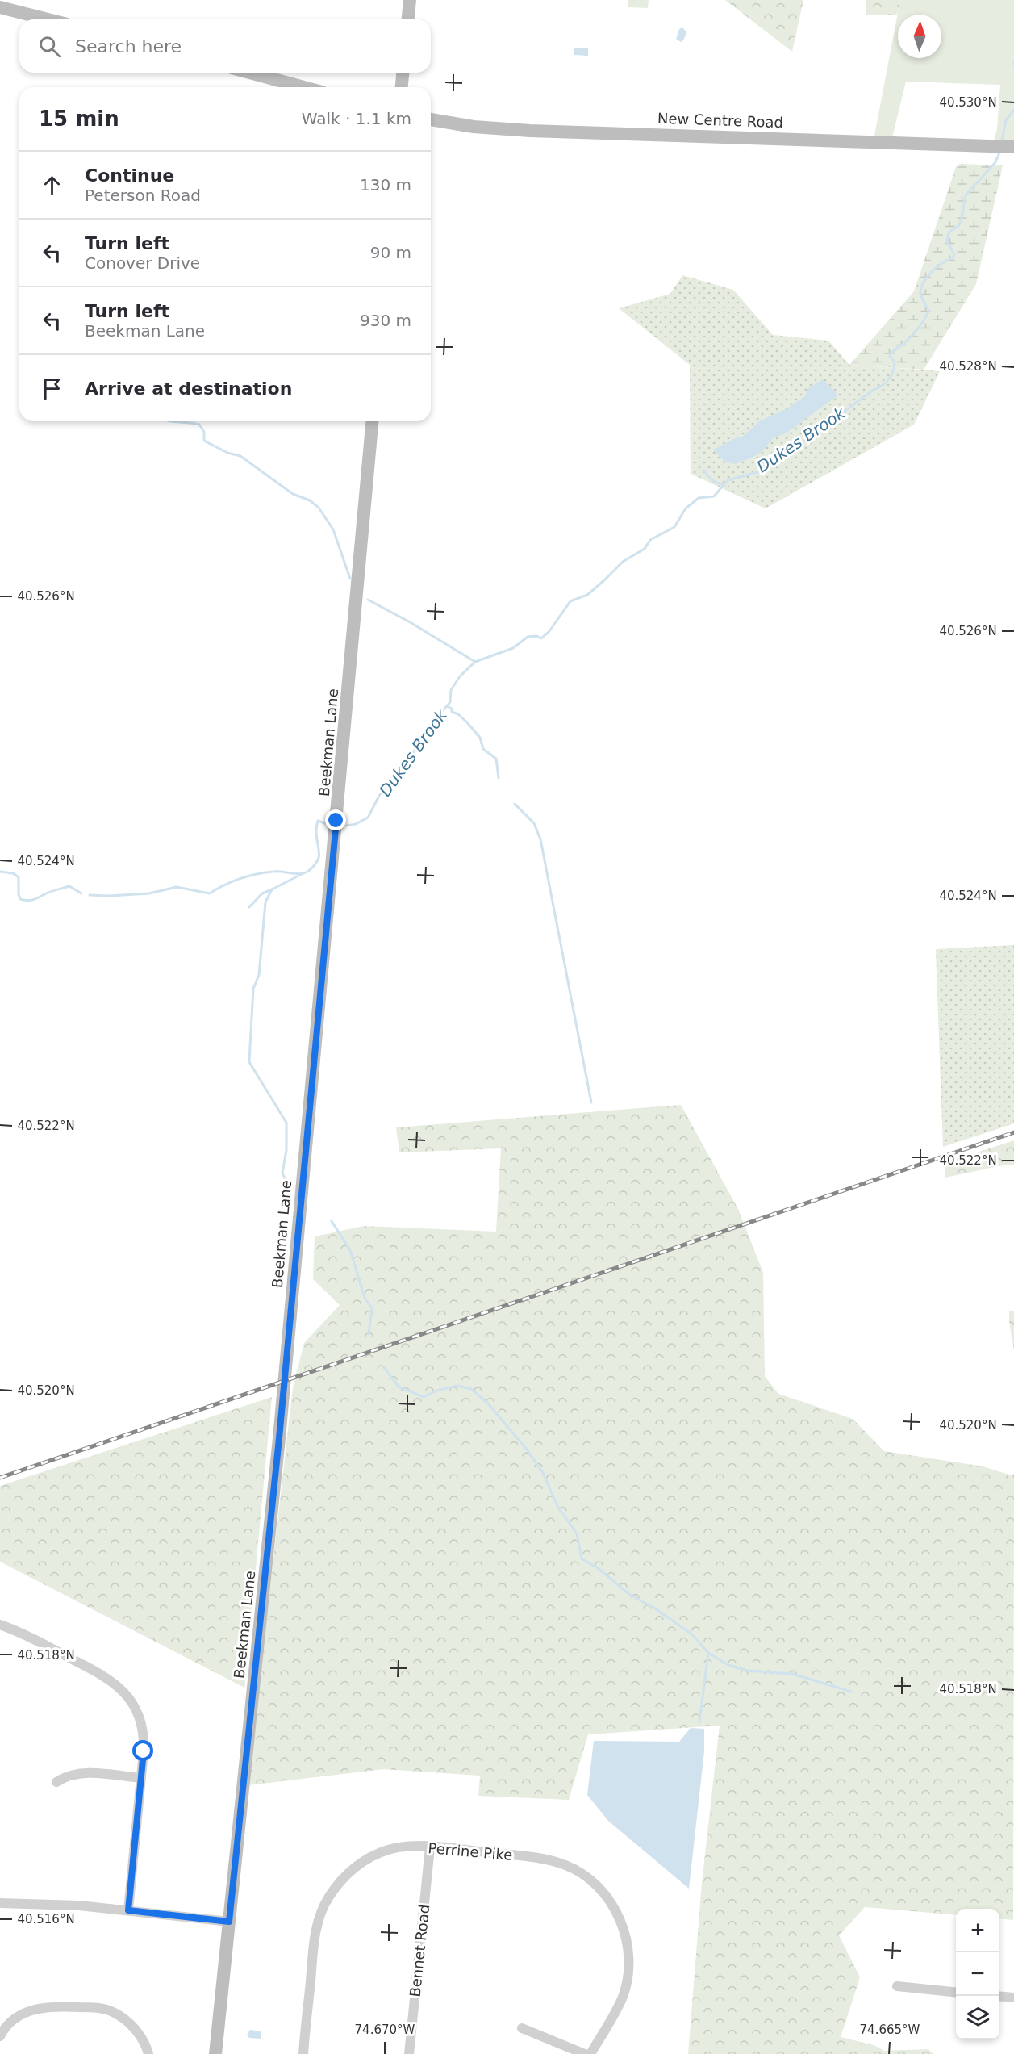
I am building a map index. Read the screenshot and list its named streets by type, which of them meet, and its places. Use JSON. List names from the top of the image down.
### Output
{
  "streets": {
    "street": [
      "New Centre Road",
      "Beekman Lane",
      "Perrine Pike",
      "Bennet Road"
    ]
  },
  "crossings": [
    ["Perrine Pike", "Bennet Road"]
  ],
  "water": ["Dukes Brook"],
  "north": "top",
  "page": {
    "search": "Search here",
    "heading": ["15 min", "Walk · 1.1 km"],
    "list": [
      ["Continue", "Peterson Road", "130 m"],
      ["Turn left", "Conover Drive", "90 m"],
      ["Turn left", "Beekman Lane", "930 m"],
      "Arrive at destination"
    ],
    "map_buttons": ["+", "−"]
  },
  "coordinates": [
    "40.530°N",
    "40.528°N",
    "40.526°N",
    "40.524°N",
    "40.522°N",
    "40.520°N",
    "40.518°N",
    "40.516°N",
    "74.670°W",
    "74.665°W"
  ]
}
